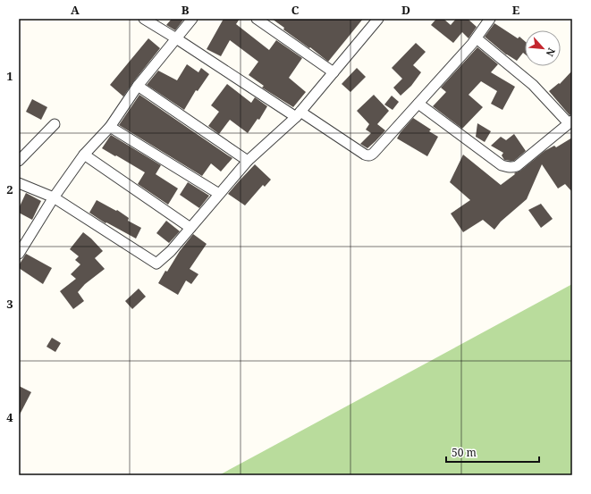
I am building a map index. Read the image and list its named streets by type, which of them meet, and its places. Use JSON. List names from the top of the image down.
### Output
{
  "scale_bar": "50 m",
  "north": "bottom right",
  "grid": {
    "columns": [
      "A",
      "B",
      "C",
      "D",
      "E"
    ],
    "rows": [
      "1",
      "2",
      "3",
      "4"
    ]
  }
}
